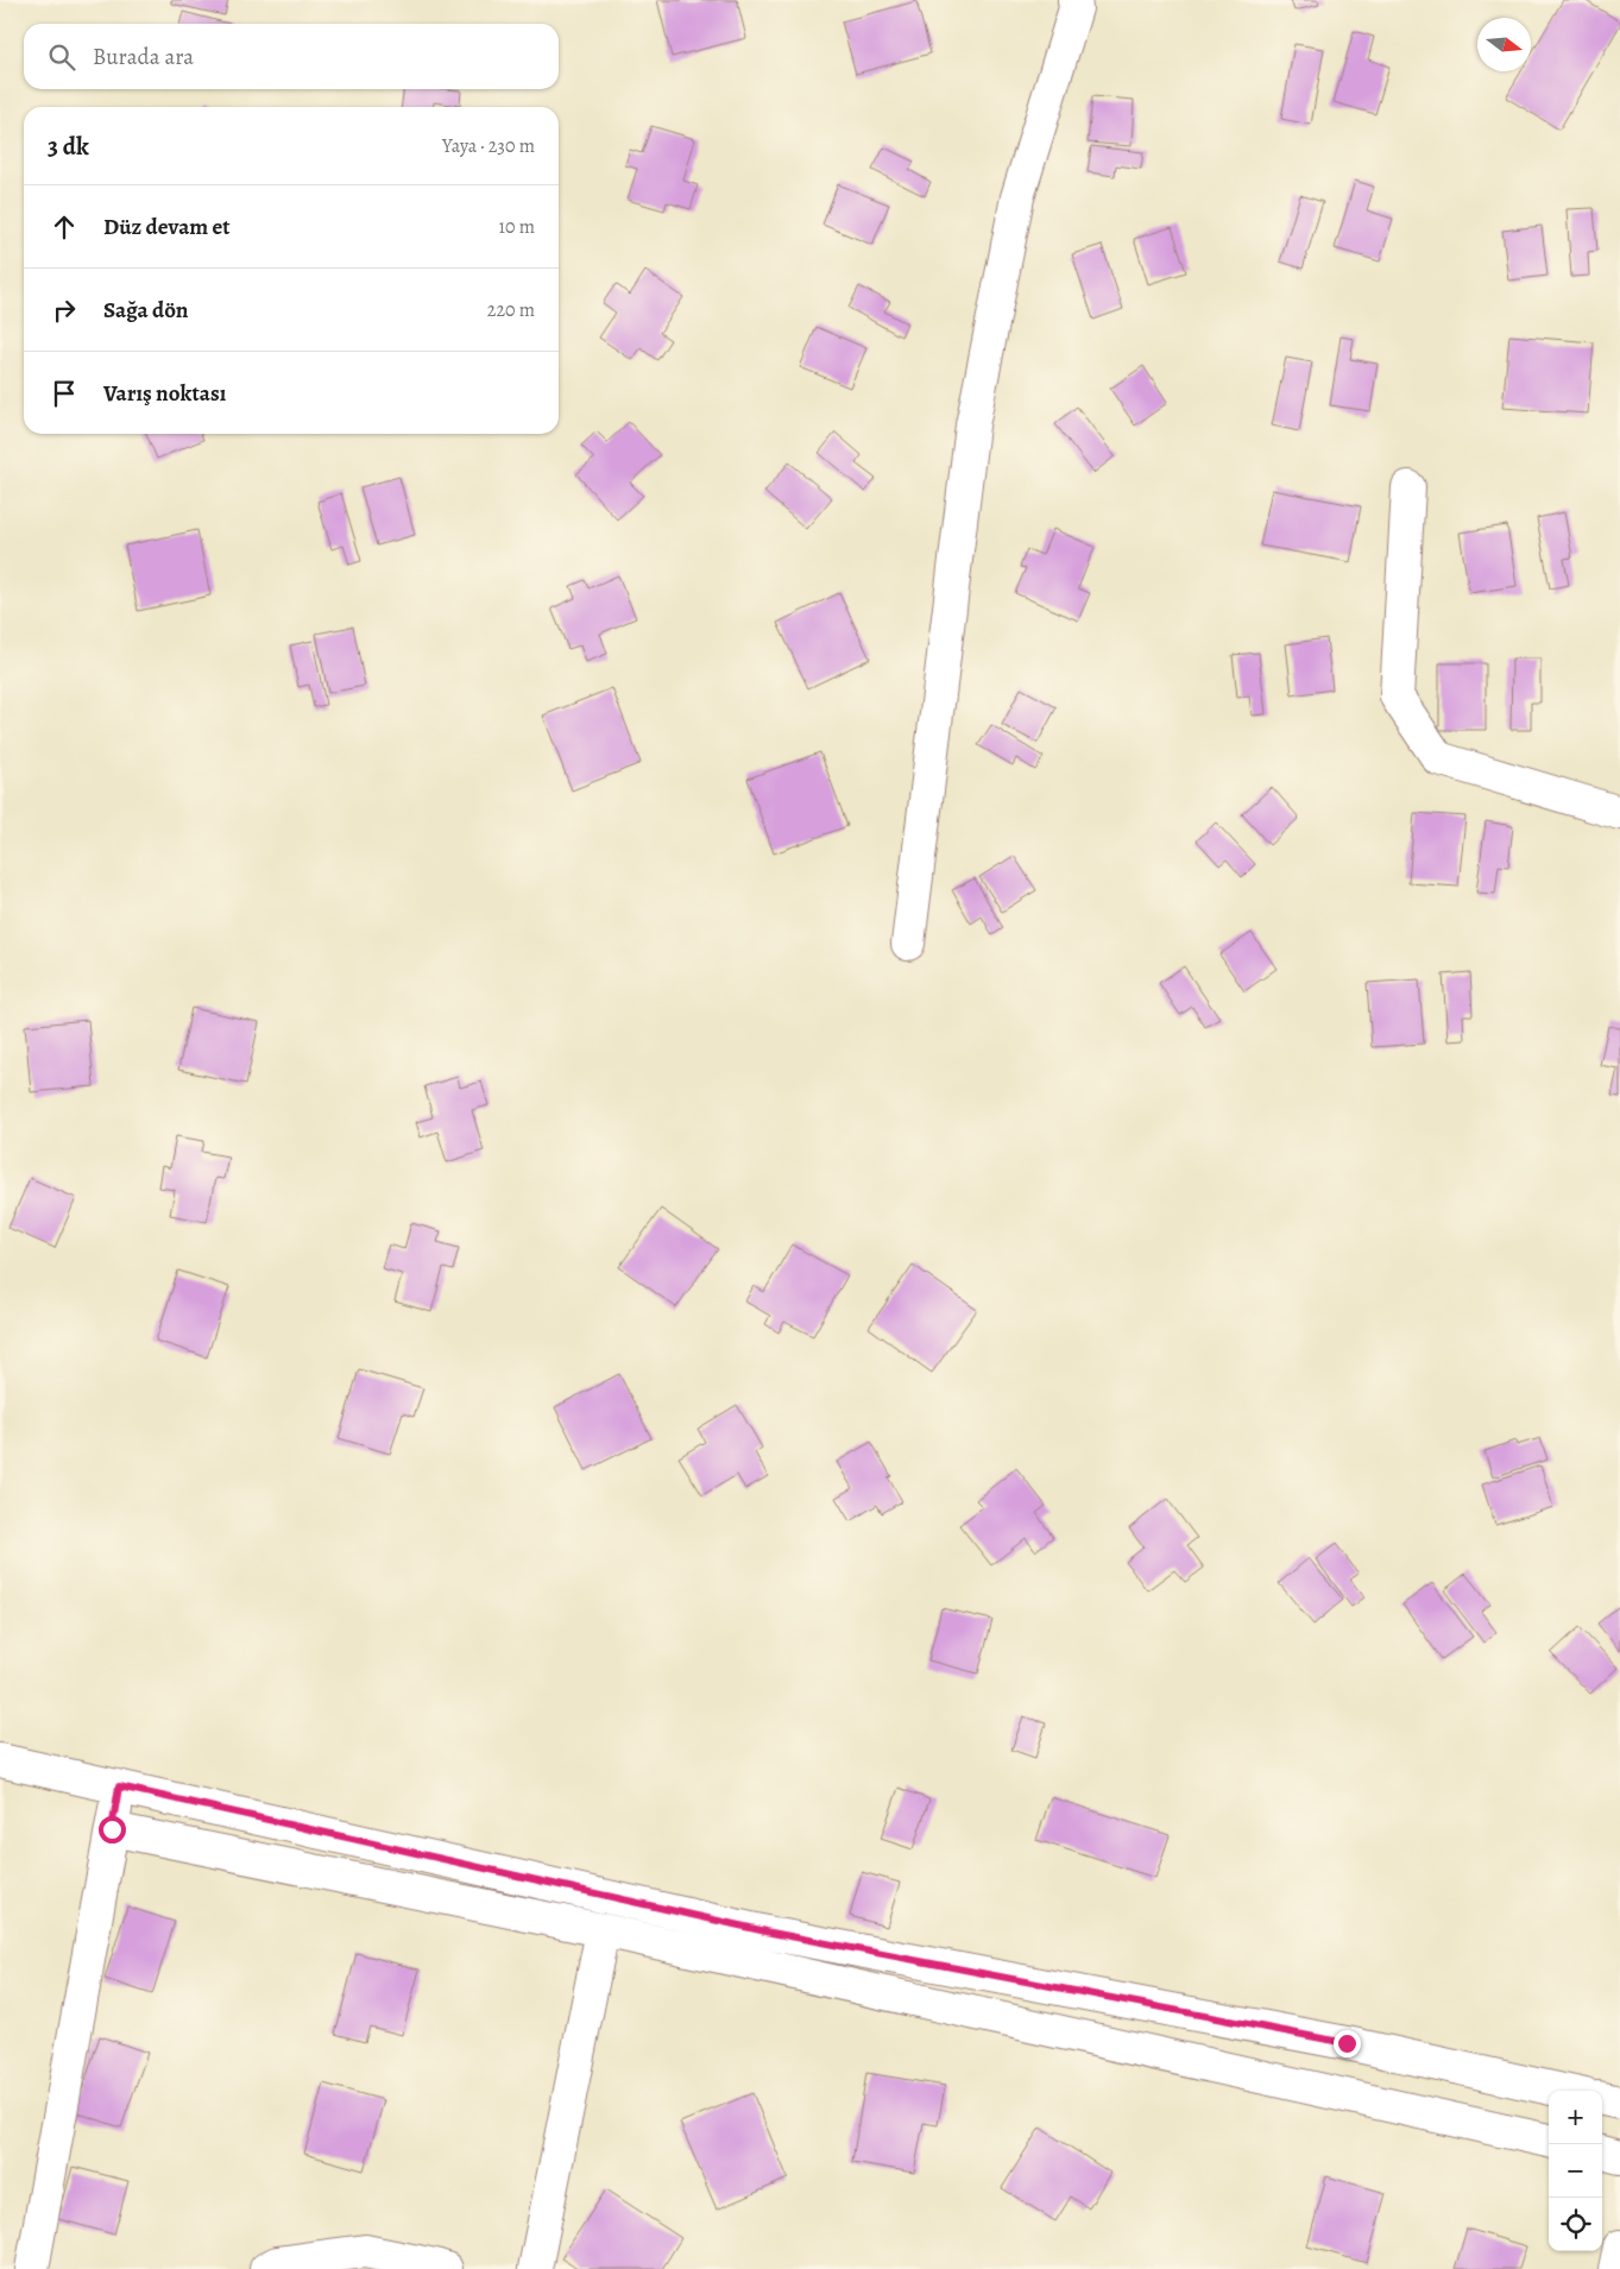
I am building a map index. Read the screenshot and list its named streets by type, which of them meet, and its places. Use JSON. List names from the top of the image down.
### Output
{
  "north": "right",
  "page": {
    "search": "Burada ara",
    "heading": ["3 dk", "Yaya · 230 m"],
    "list": [
      ["Düz devam et", "10 m"],
      ["Sağa dön", "220 m"],
      "Varış noktası"
    ],
    "map_buttons": ["+", "−"]
  }
}
